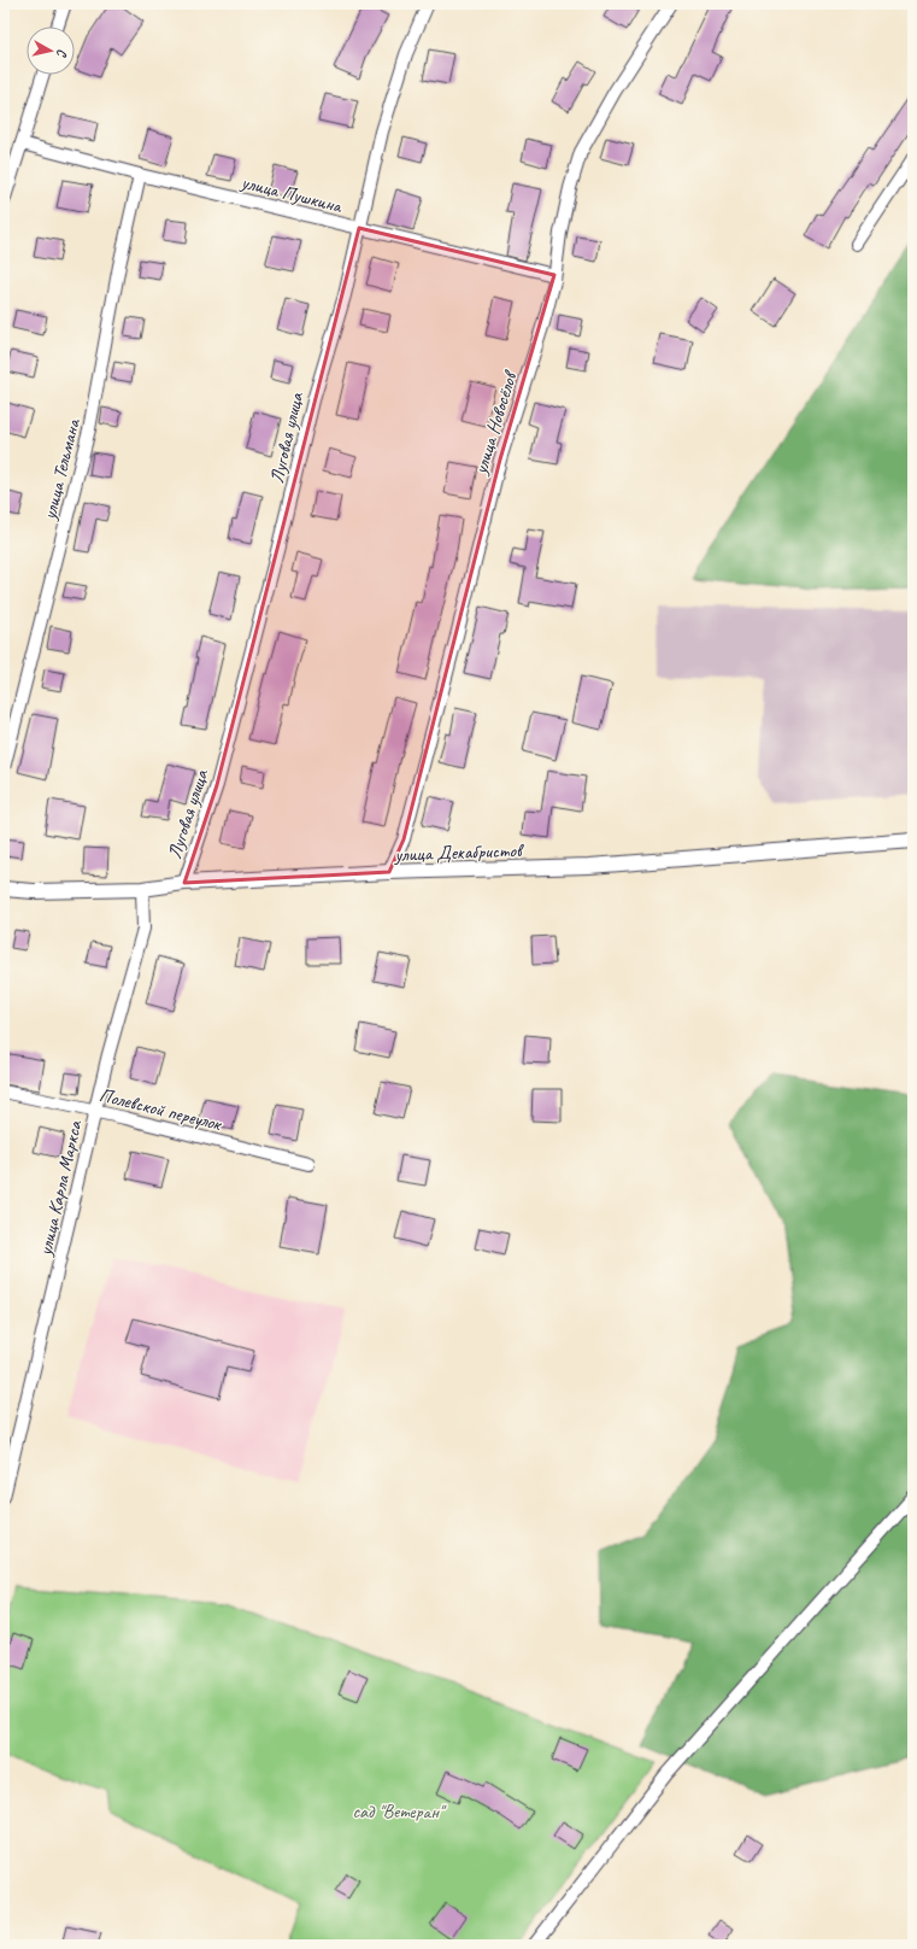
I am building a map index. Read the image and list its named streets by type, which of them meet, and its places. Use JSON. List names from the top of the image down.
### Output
{
  "streets": {
    "street": [
      "улица Пушкина",
      "улица Новосёлов",
      "Луговая улица",
      "улица Тельмана",
      "улица Декабристов",
      "Полевской переулок",
      "улица Карла Маркса"
    ]
  },
  "crossings": [
    ["улица Пушкина", "улица Новосёлов"],
    ["улица Пушкина", "Луговая улица"],
    ["улица Пушкина", "улица Тельмана"],
    ["улица Новосёлов", "улица Декабристов"],
    ["Луговая улица", "улица Декабристов"],
    ["улица Декабристов", "улица Карла Маркса"],
    ["Полевской переулок", "улица Карла Маркса"]
  ],
  "parks": ["сад \"Ветеран\""],
  "north": "right"
}
